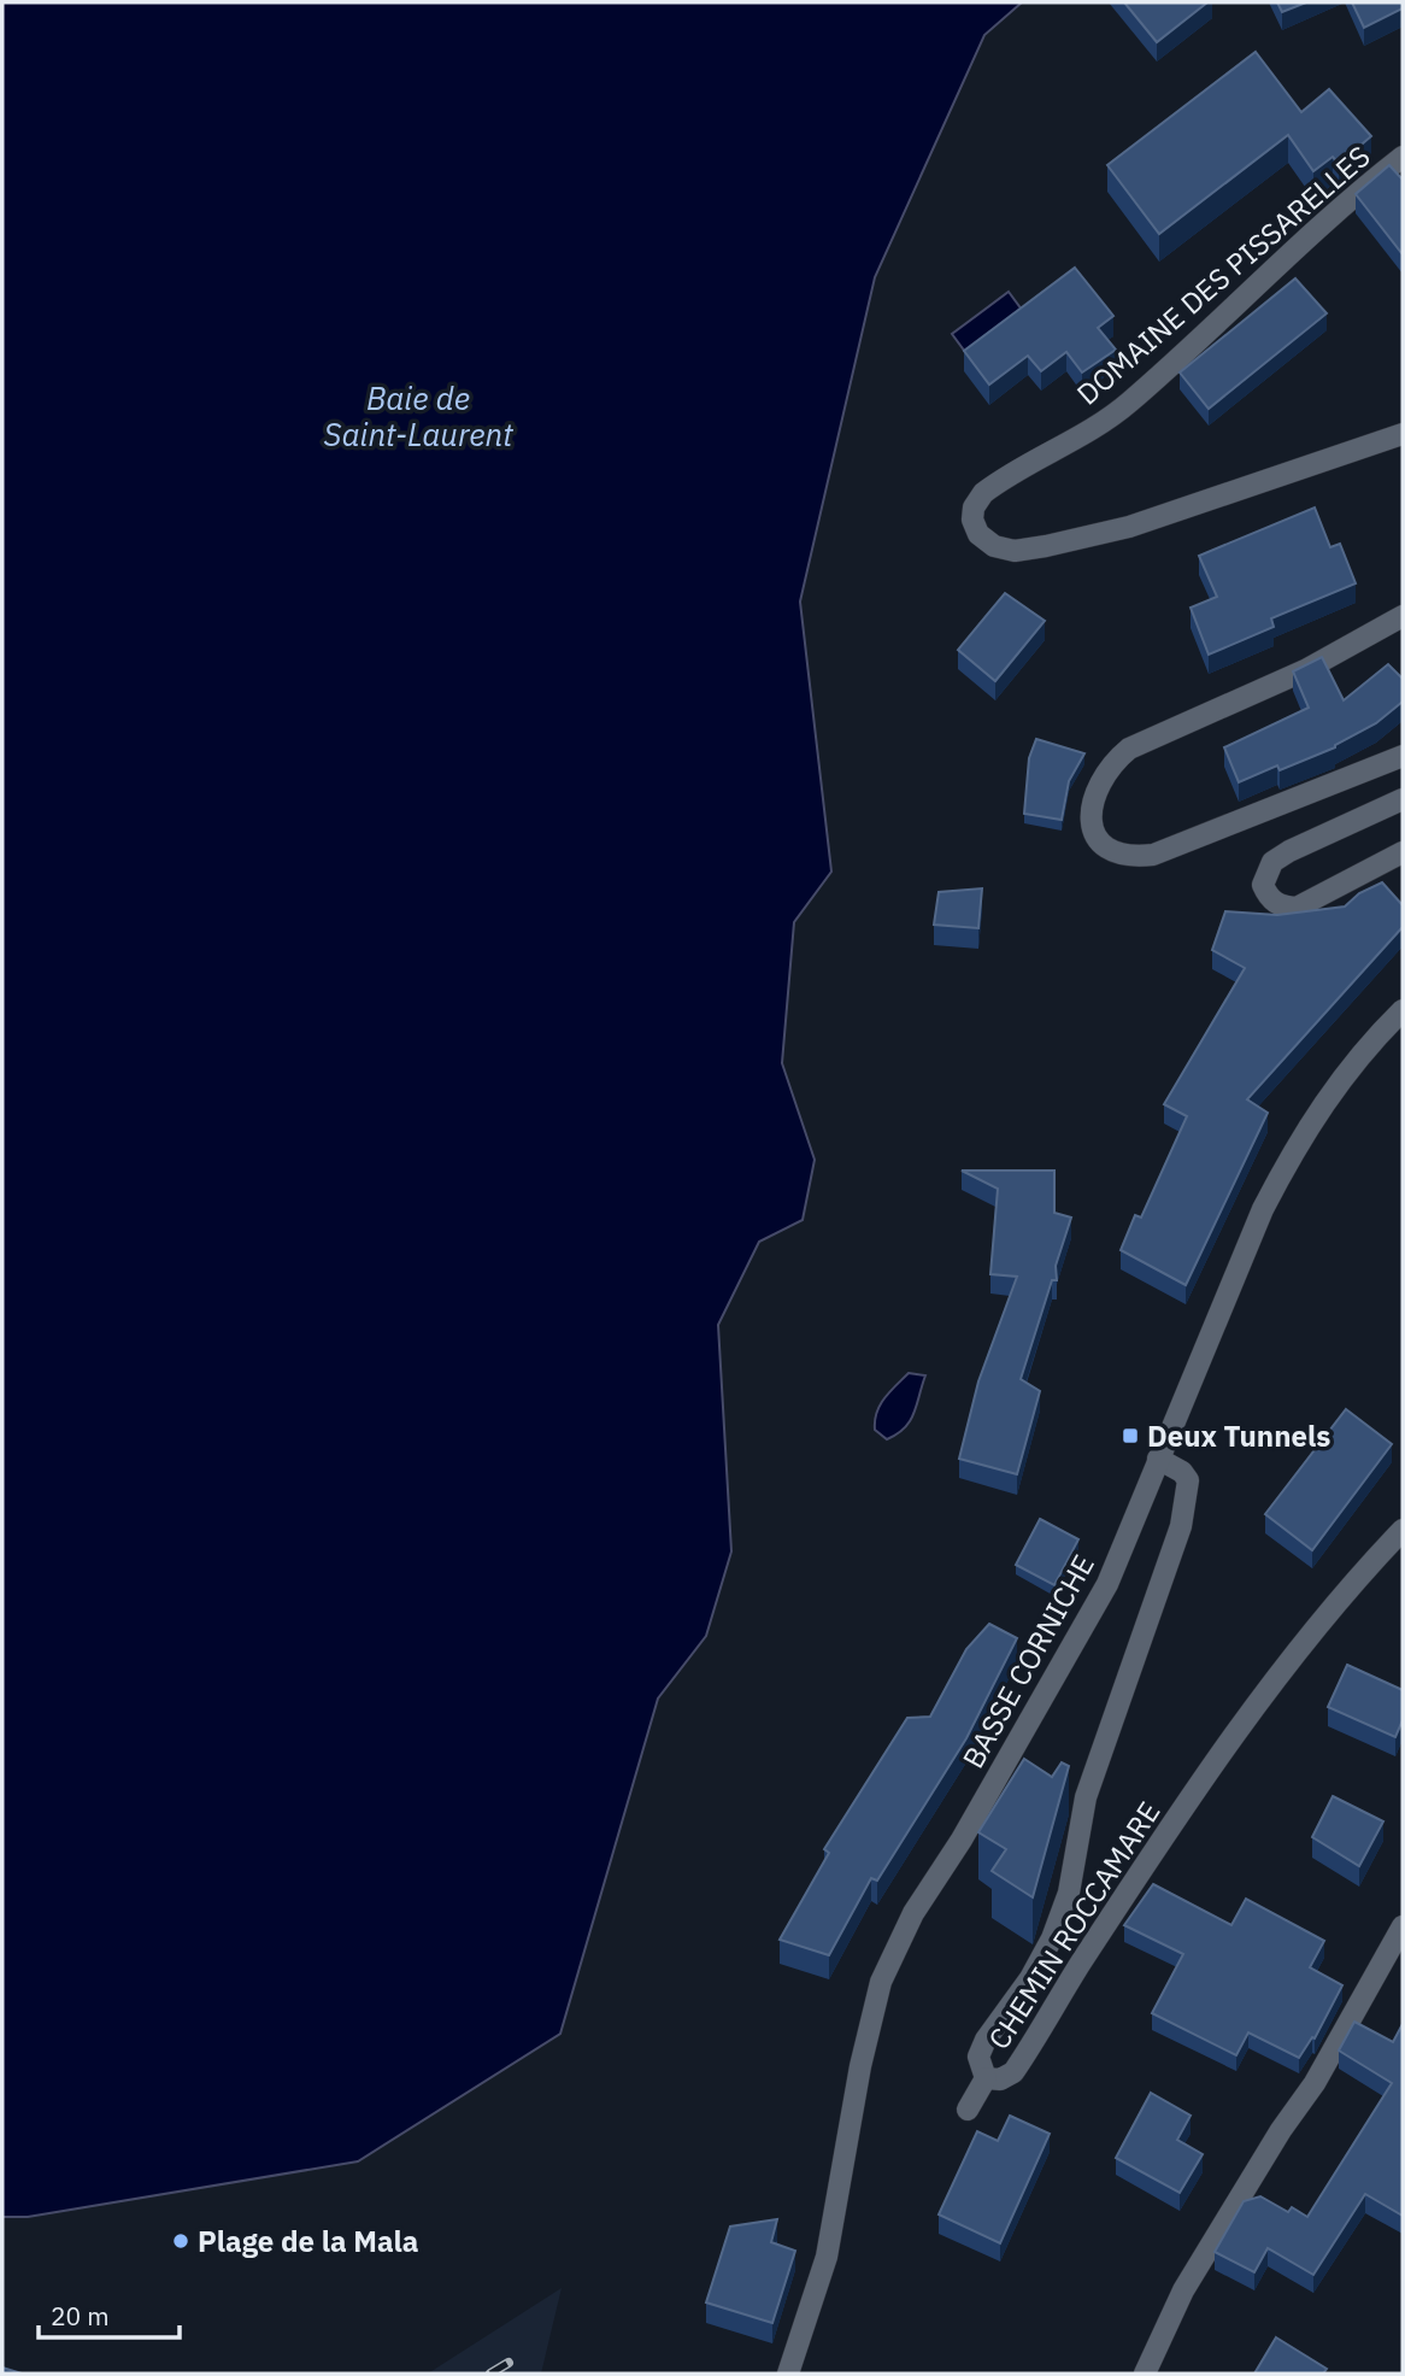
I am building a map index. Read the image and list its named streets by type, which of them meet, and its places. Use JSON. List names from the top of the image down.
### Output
{
  "streets": {
    "main road": ["DOMAINE DES PISSARELLES", "BASSE CORNICHE", "CHEMIN ROCCAMARE"]
  },
  "crossings": [
    ["BASSE CORNICHE", "CHEMIN ROCCAMARE"]
  ],
  "water": ["Baie de Saint-Laurent"],
  "places": {
    "transit": ["Deux Tunnels"],
    "other": ["Plage de la Mala"]
  },
  "scale_bar": "20 m"
}
